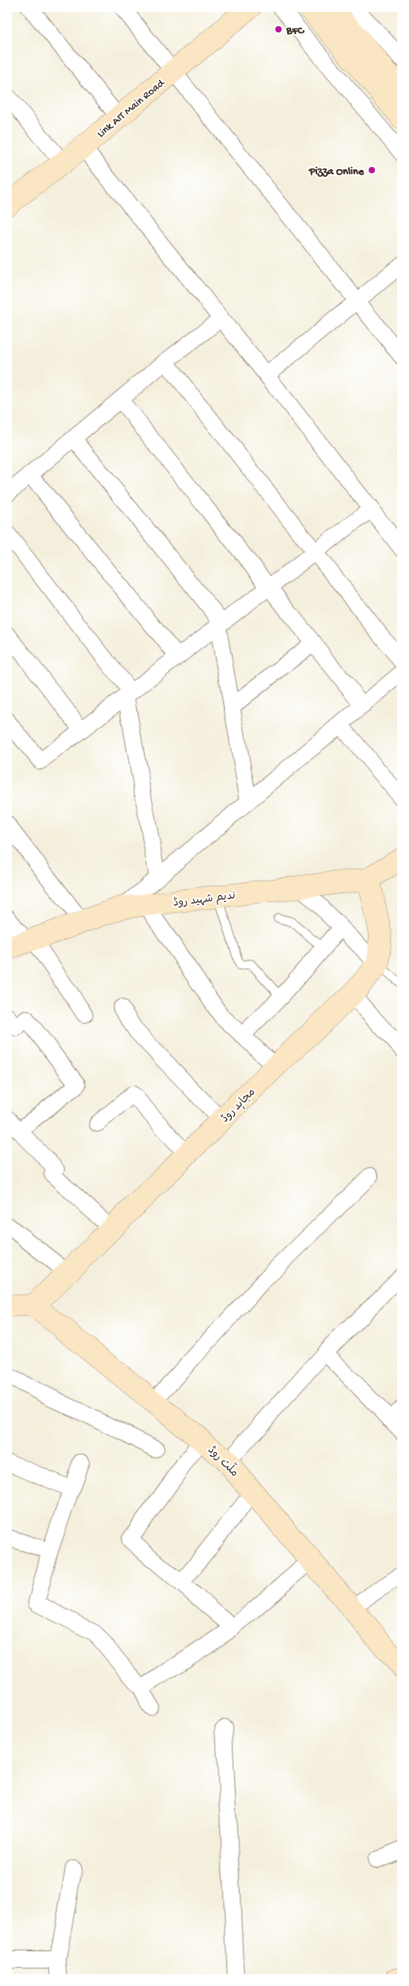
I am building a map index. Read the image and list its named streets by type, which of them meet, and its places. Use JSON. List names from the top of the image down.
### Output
{
  "streets": {
    "street": [
      "Link AIT Main Road",
      "ندیم شہید روڈ",
      "مجاہد روڈ",
      "ملّت روڈ"
    ]
  },
  "crossings": [
    ["مجاہد روڈ", "ملّت روڈ"]
  ],
  "places": ["BFC", "Pizza Online"]
}
